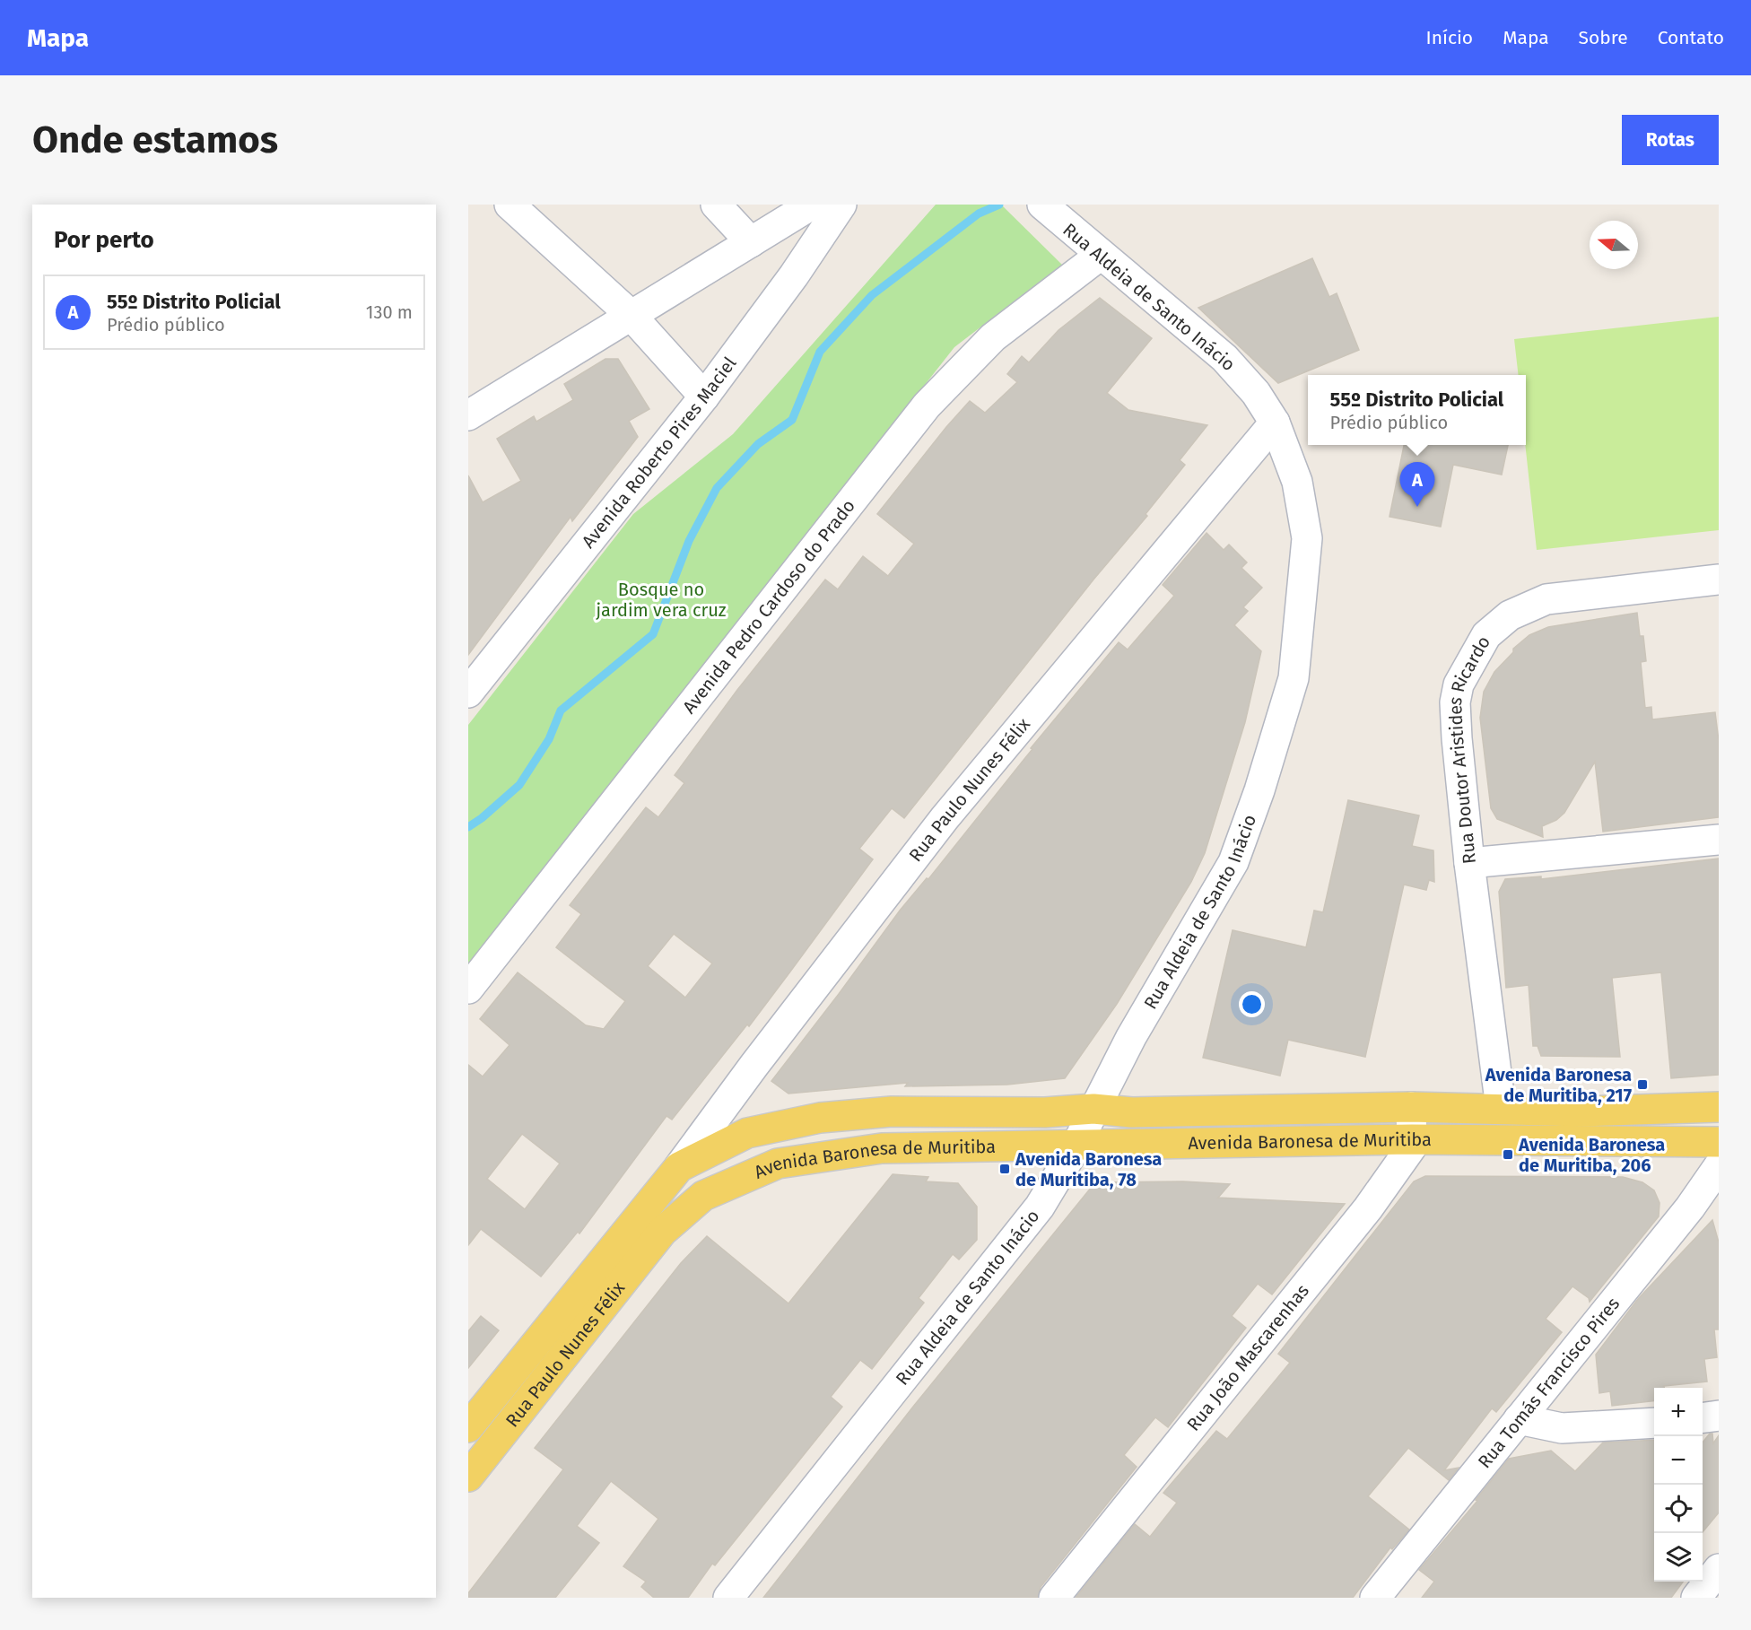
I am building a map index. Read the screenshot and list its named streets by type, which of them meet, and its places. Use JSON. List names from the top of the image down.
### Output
{
  "streets": {
    "main road": ["Rua Paulo Nunes Félix", "Avenida Baronesa de Muritiba"],
    "street": [
      "Rua Aldeia de Santo Inácio",
      "Avenida Roberto Pires Maciel",
      "Avenida Pedro Cardoso do Prado",
      "Rua Doutor Aristides Ricardo",
      "Rua João Mascarenhas",
      "Rua Tomás Francisco Pires"
    ]
  },
  "crossings": [
    ["Rua Aldeia de Santo Inácio", "Avenida Pedro Cardoso do Prado"],
    ["Rua Aldeia de Santo Inácio", "Rua Paulo Nunes Félix"],
    ["Rua Aldeia de Santo Inácio", "Avenida Baronesa de Muritiba"],
    ["Rua Doutor Aristides Ricardo", "Avenida Baronesa de Muritiba"],
    ["Rua Paulo Nunes Félix", "Avenida Baronesa de Muritiba"],
    ["Avenida Baronesa de Muritiba", "Rua João Mascarenhas"]
  ],
  "parks": ["Bosque no jardim vera cruz"],
  "places": {
    "transit": ["Avenida Baronesa de Muritiba, 217", "Avenida Baronesa de Muritiba, 206", "Avenida Baronesa de Muritiba, 78"]
  },
  "north": "left",
  "page": {
    "header": "Mapa",
    "nav": [
      "Início",
      "Mapa",
      "Sobre",
      "Contato"
    ],
    "buttons": "Rotas",
    "title": "Onde estamos",
    "heading": "Por perto",
    "list": [
      {
        "mark": "A",
        "name": "55º Distrito Policial",
        "note": "Prédio público",
        "value": "130 m"
      }
    ],
    "popup": ["55º Distrito Policial", "Prédio público"],
    "pins": "A",
    "map_buttons": ["+", "−"]
  }
}
